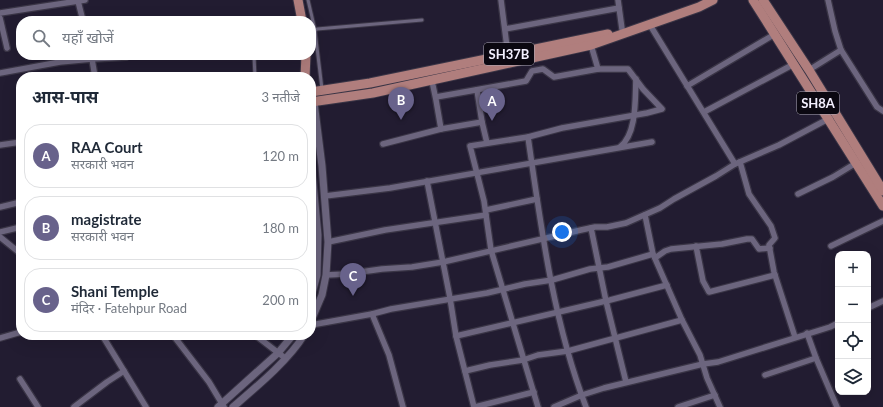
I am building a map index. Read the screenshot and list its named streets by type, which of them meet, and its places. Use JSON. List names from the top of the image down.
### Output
{
  "streets": {
    "main road": ["SH37B", "SH8A"]
  },
  "page": {
    "search": "यहाँ खोजें",
    "heading": ["आस-पास", "3 नतीजे"],
    "pins": ["B", "A", "C"],
    "list": [
      {
        "mark": "A",
        "name": "RAA Court",
        "note": "सरकारी भवन",
        "value": "120 m"
      },
      {
        "mark": "B",
        "name": "magistrate",
        "note": "सरकारी भवन",
        "value": "180 m"
      },
      {
        "mark": "C",
        "name": "Shani Temple",
        "note": "मंदिर · Fatehpur Road",
        "value": "200 m"
      }
    ],
    "map_buttons": ["+", "−"]
  }
}
